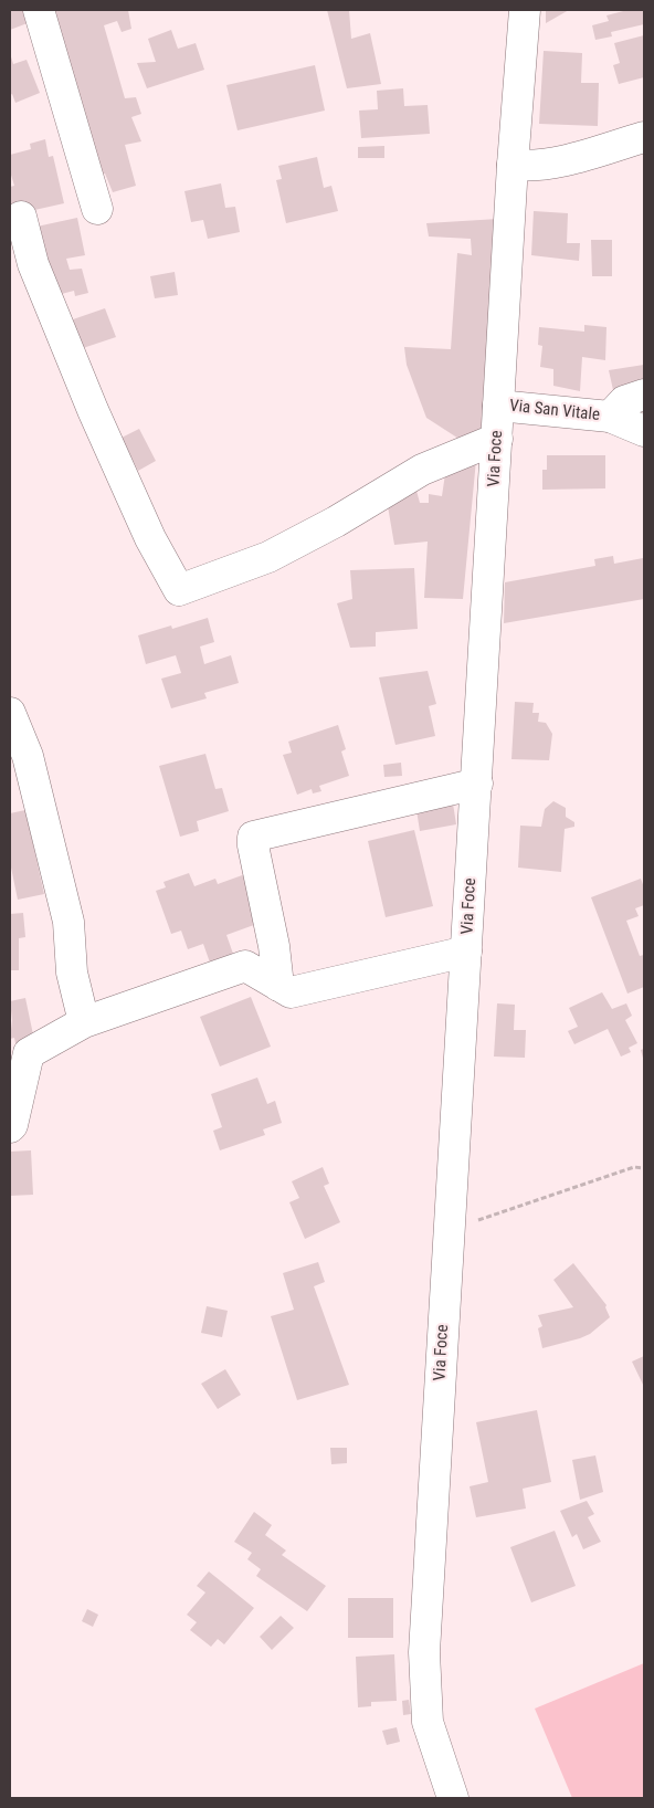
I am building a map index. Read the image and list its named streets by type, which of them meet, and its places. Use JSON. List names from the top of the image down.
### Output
{
  "streets": {
    "street": ["Via San Vitale", "Via Foce"]
  },
  "crossings": [
    ["Via San Vitale", "Via Foce"]
  ]
}
